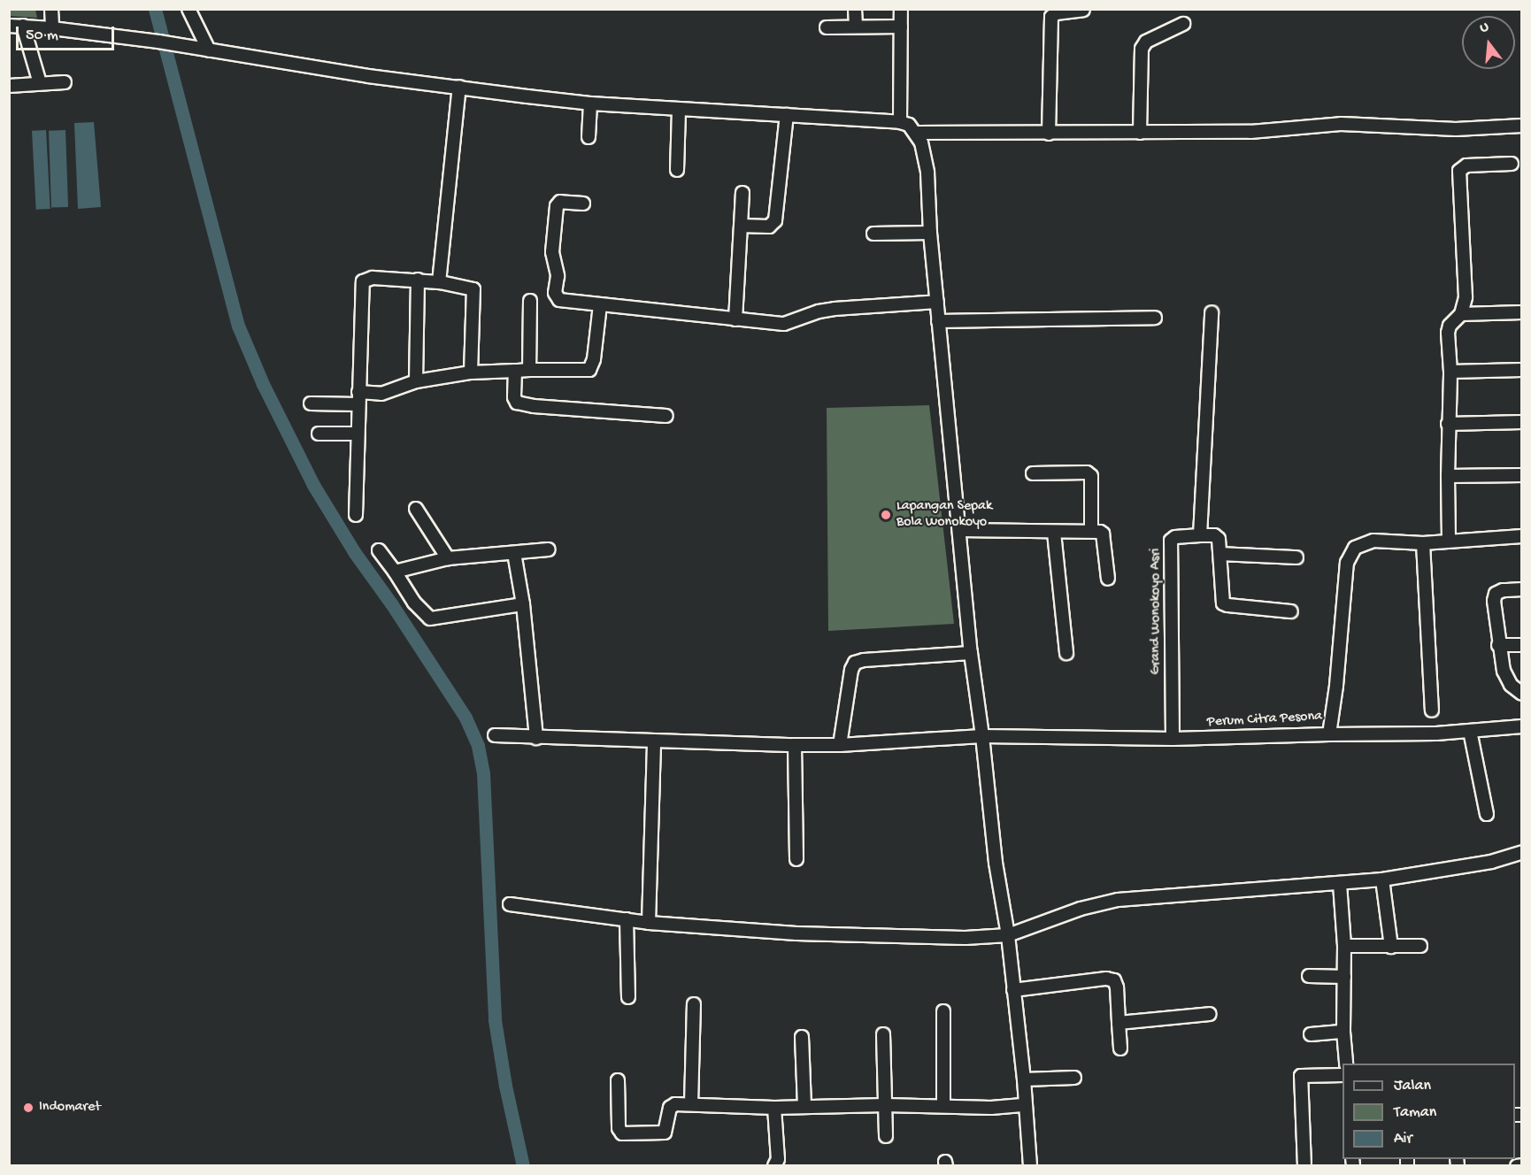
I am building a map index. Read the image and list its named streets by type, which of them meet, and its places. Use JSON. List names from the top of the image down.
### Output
{
  "streets": {
    "street": ["Grand Wonokoyo Asri", "Perum Citra Pesona"]
  },
  "crossings": [
    ["Grand Wonokoyo Asri", "Perum Citra Pesona"]
  ],
  "places": ["Lapangan Sepak Bola Wonokoyo", "Indomaret"],
  "legend": ["Jalan", "Taman", "Air"],
  "scale_bar": "50 m",
  "north": "top"
}
